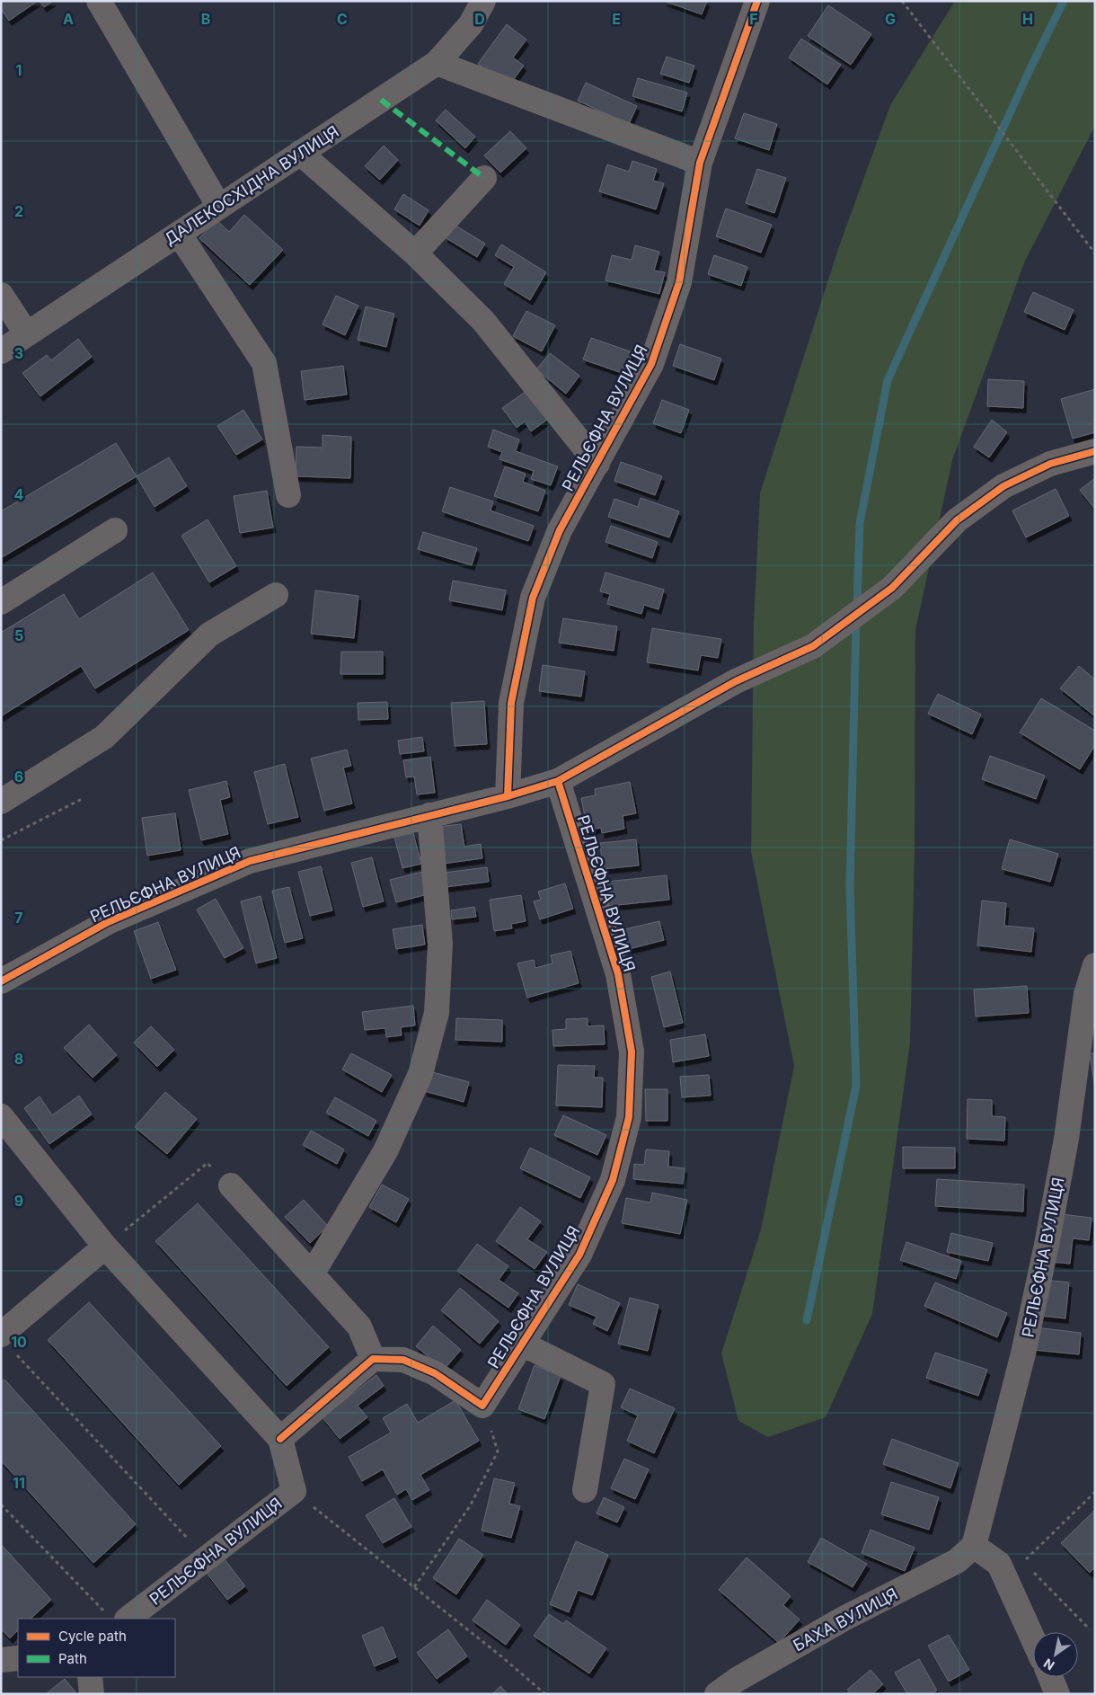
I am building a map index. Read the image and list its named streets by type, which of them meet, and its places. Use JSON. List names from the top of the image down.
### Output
{
  "streets": {
    "street": ["ДАЛЕКОСХІДНА ВУЛИЦЯ", "РЕЛЬЄФНА ВУЛИЦЯ", "БАХА ВУЛИЦЯ"]
  },
  "crossings": [
    ["РЕЛЬЄФНА ВУЛИЦЯ", "БАХА ВУЛИЦЯ"]
  ],
  "legend": ["Cycle path", "Path"],
  "north": "bottom left",
  "grid": {
    "columns": [
      "A",
      "B",
      "C",
      "D",
      "E",
      "F",
      "G",
      "H"
    ],
    "rows": [
      "1",
      "2",
      "3",
      "4",
      "5",
      "6",
      "7",
      "8",
      "9",
      "10",
      "11"
    ]
  }
}
